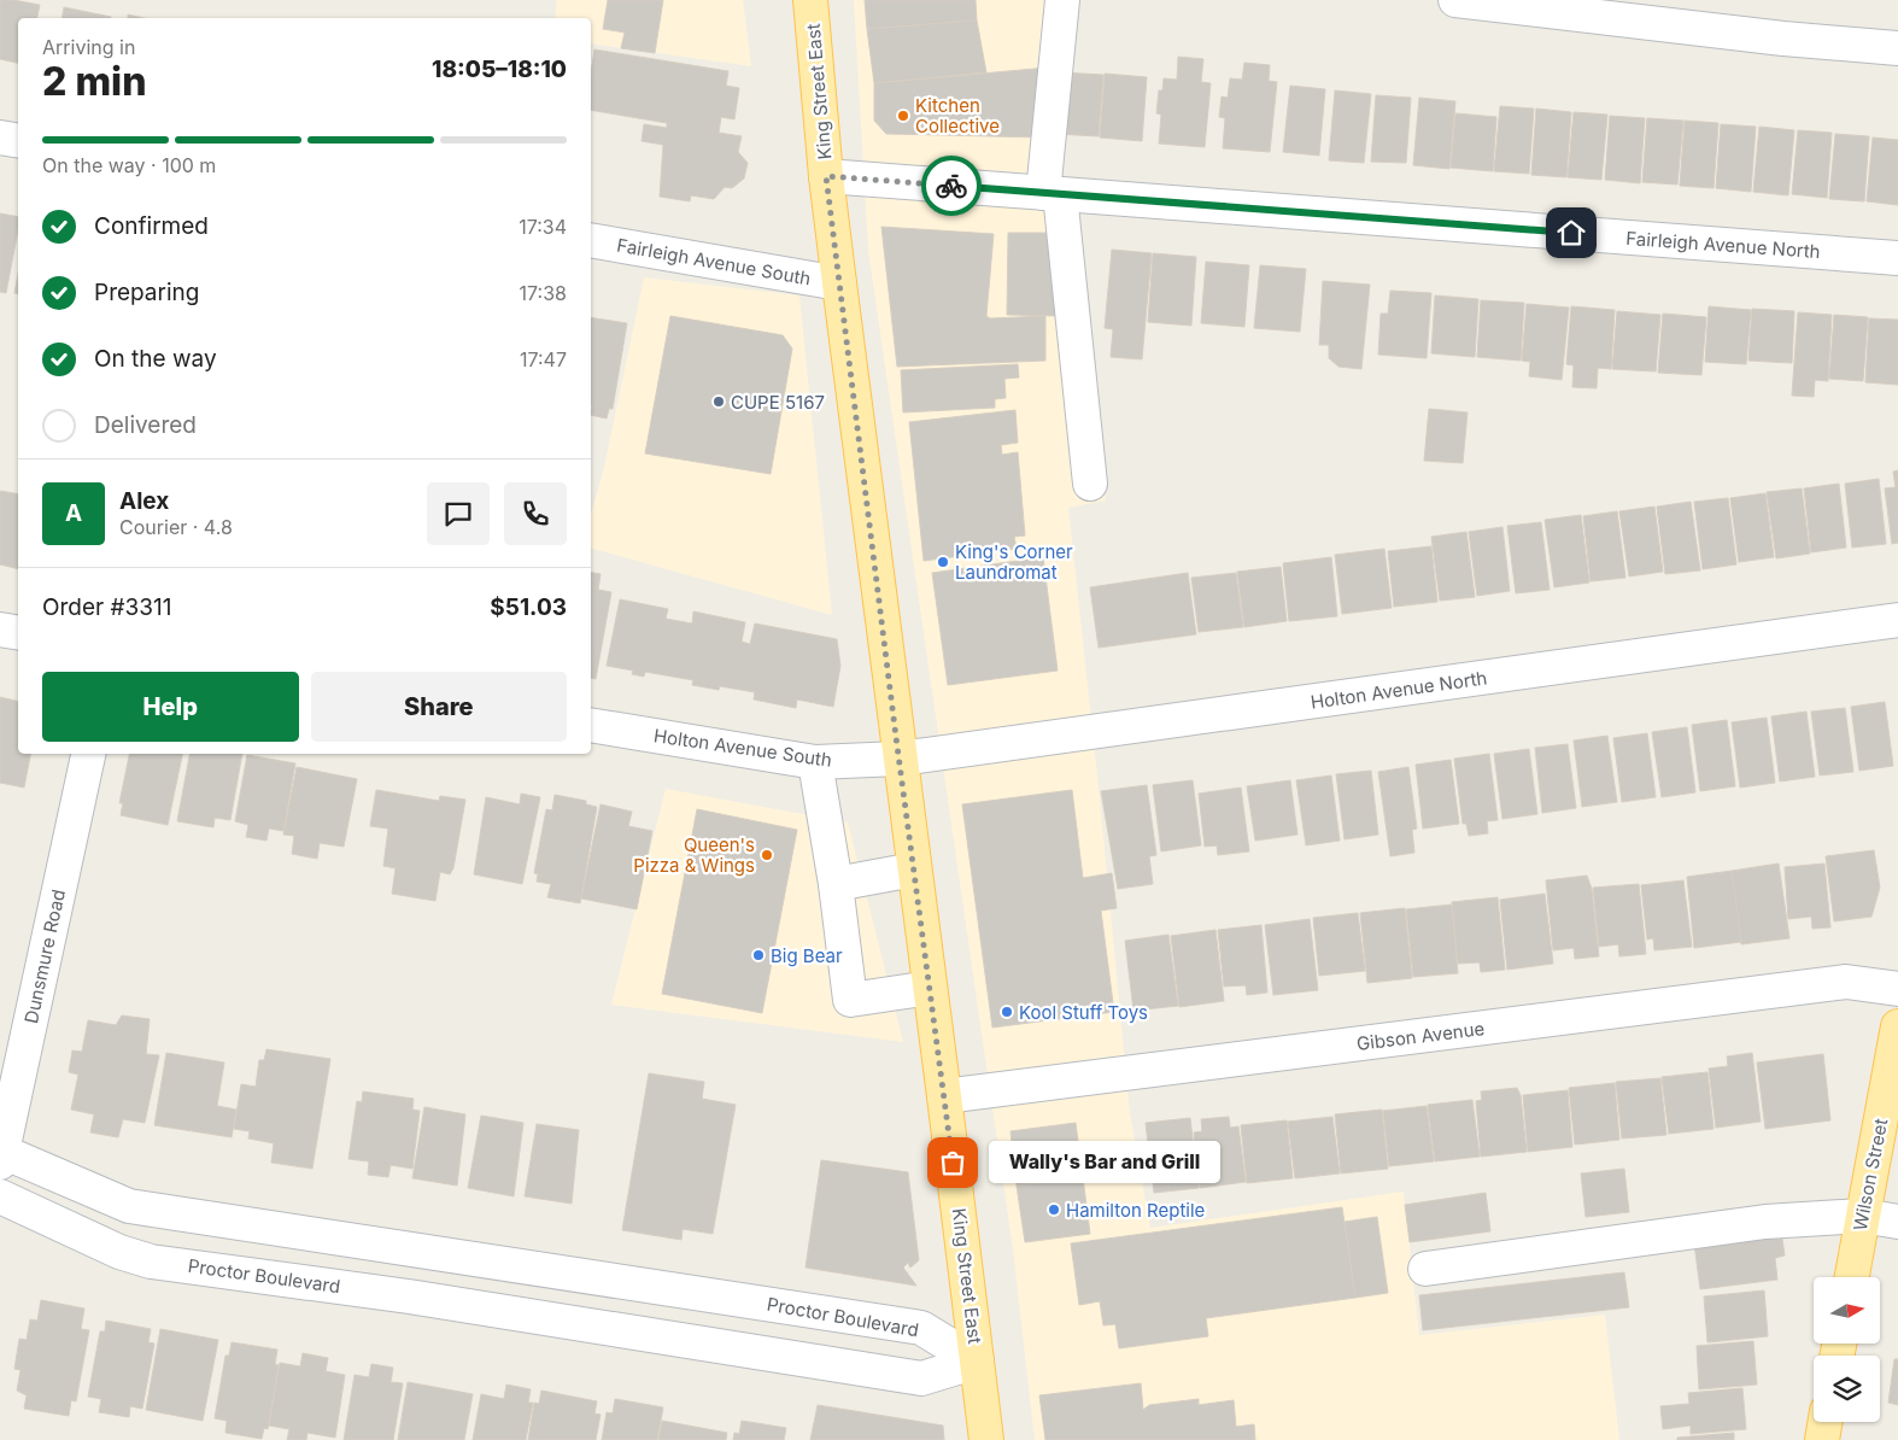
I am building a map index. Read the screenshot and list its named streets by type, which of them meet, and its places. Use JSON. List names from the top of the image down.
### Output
{
  "streets": {
    "main road": ["King Street East", "Wilson Street"],
    "street": [
      "Fairleigh Avenue North",
      "Fairleigh Avenue South",
      "Holton Avenue North",
      "Holton Avenue South",
      "Dunsmure Road",
      "Gibson Avenue",
      "Proctor Boulevard"
    ]
  },
  "crossings": [
    ["King Street East", "Fairleigh Avenue North"],
    ["King Street East", "Fairleigh Avenue South"],
    ["King Street East", "Holton Avenue North"],
    ["King Street East", "Holton Avenue South"],
    ["King Street East", "Gibson Avenue"],
    ["King Street East", "Proctor Boulevard"],
    ["Holton Avenue North", "Holton Avenue South"],
    ["Dunsmure Road", "Proctor Boulevard"]
  ],
  "places": [
    "Kitchen Collective",
    "CUPE 5167",
    "King's Corner Laundromat",
    "Queen's Pizza & Wings",
    "Big Bear",
    "Kool Stuff Toys",
    "Wally's Bar and Grill",
    "Hamilton Reptile"
  ],
  "north": "right",
  "page": {
    "heading": ["2 min", "Arriving in", "18:05–18:10"],
    "panel": [
      "Alex",
      "Courier · 4.8",
      "Order #3311",
      "$51.03"
    ],
    "bar": "On the way · 100 m",
    "list": [
      ["Confirmed", "17:34"],
      ["Preparing", "17:38"],
      ["On the way", "17:47"],
      "Delivered"
    ],
    "round": "A",
    "buttons": ["Help", "Share"],
    "bubble": "Wally's Bar and Grill"
  }
}
